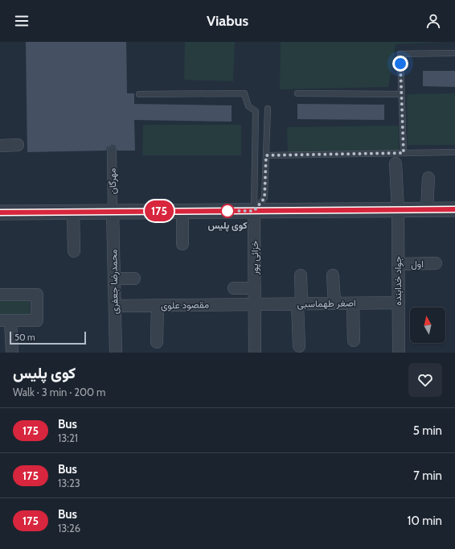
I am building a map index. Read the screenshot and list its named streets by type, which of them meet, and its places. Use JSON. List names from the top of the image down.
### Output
{
  "streets": {
    "street": [
      "مهرگان",
      "خزائی پور",
      "اول",
      "جواد خدابنده",
      "محمدرضا جعفری",
      "اصغر طهماسبی",
      "مقصود علوی"
    ]
  },
  "crossings": [
    ["مهرگان", "محمدرضا جعفری"],
    ["خزائی پور", "اصغر طهماسبی"],
    ["خزائی پور", "مقصود علوی"],
    ["اول", "جواد خدابنده"],
    ["جواد خدابنده", "اصغر طهماسبی"],
    ["محمدرضا جعفری", "مقصود علوی"],
    ["اصغر طهماسبی", "مقصود علوی"]
  ],
  "places": ["کوی پلیس"],
  "lines": ["bus line 175"],
  "scale_bar": "50 m",
  "north": "top",
  "page": {
    "header": "Viabus",
    "on_map": "175",
    "scale": "50 m",
    "heading": ["کوی پلیس", "Walk · 3 min · 200 m"],
    "list": [
      {
        "mark": "175",
        "name": "Bus",
        "note": "13:21",
        "value": "5 min"
      },
      {
        "mark": "175",
        "name": "Bus",
        "note": "13:23",
        "value": "7 min"
      },
      {
        "mark": "175",
        "name": "Bus",
        "note": "13:26",
        "value": "10 min"
      }
    ]
  }
}
